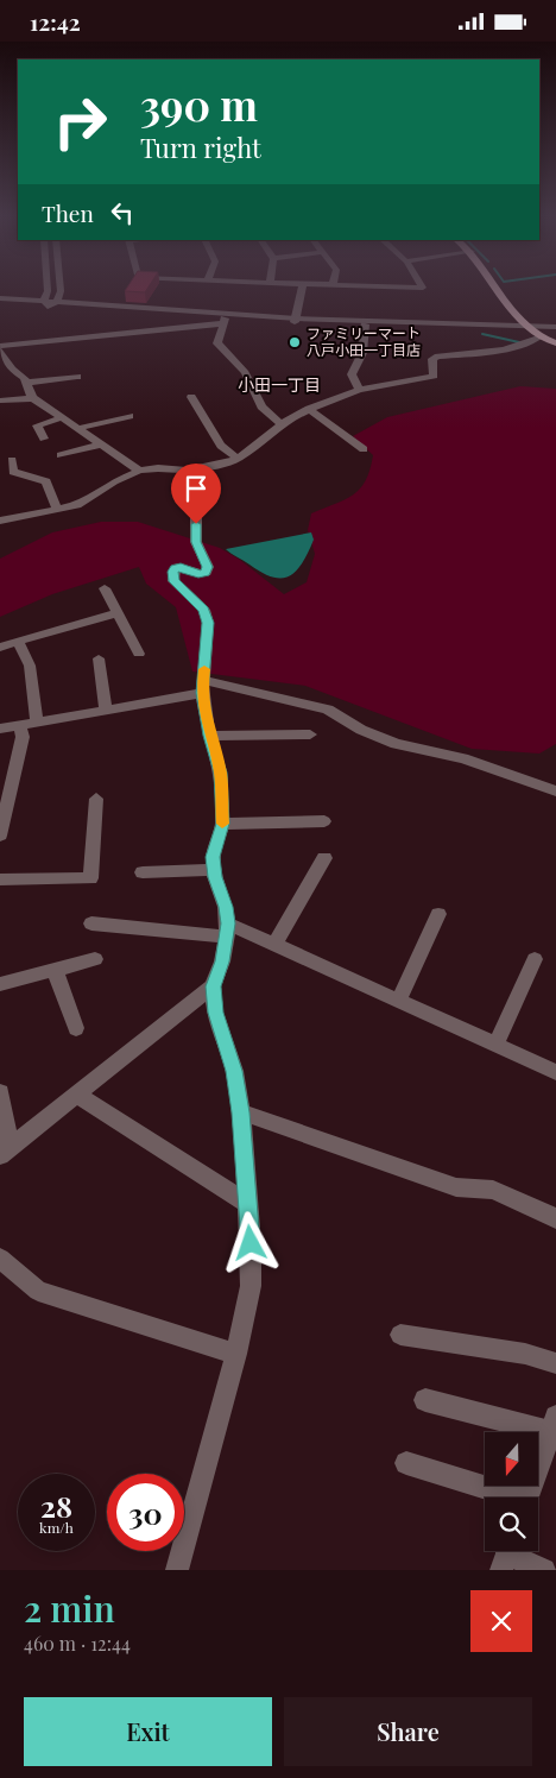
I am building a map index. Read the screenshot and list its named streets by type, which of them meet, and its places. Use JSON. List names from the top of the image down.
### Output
{
  "districts": ["小田一丁目"],
  "places": ["ファミリーマート 八戸小田一丁目店"],
  "north": "bottom",
  "page": {
    "status": "12:42",
    "turn": ["390 m", "Turn right"],
    "then": "Then",
    "speed": "28 km/h",
    "limit": "30",
    "heading": ["2 min", "460 m · 12:44"],
    "buttons": ["Exit", "Share"]
  }
}
